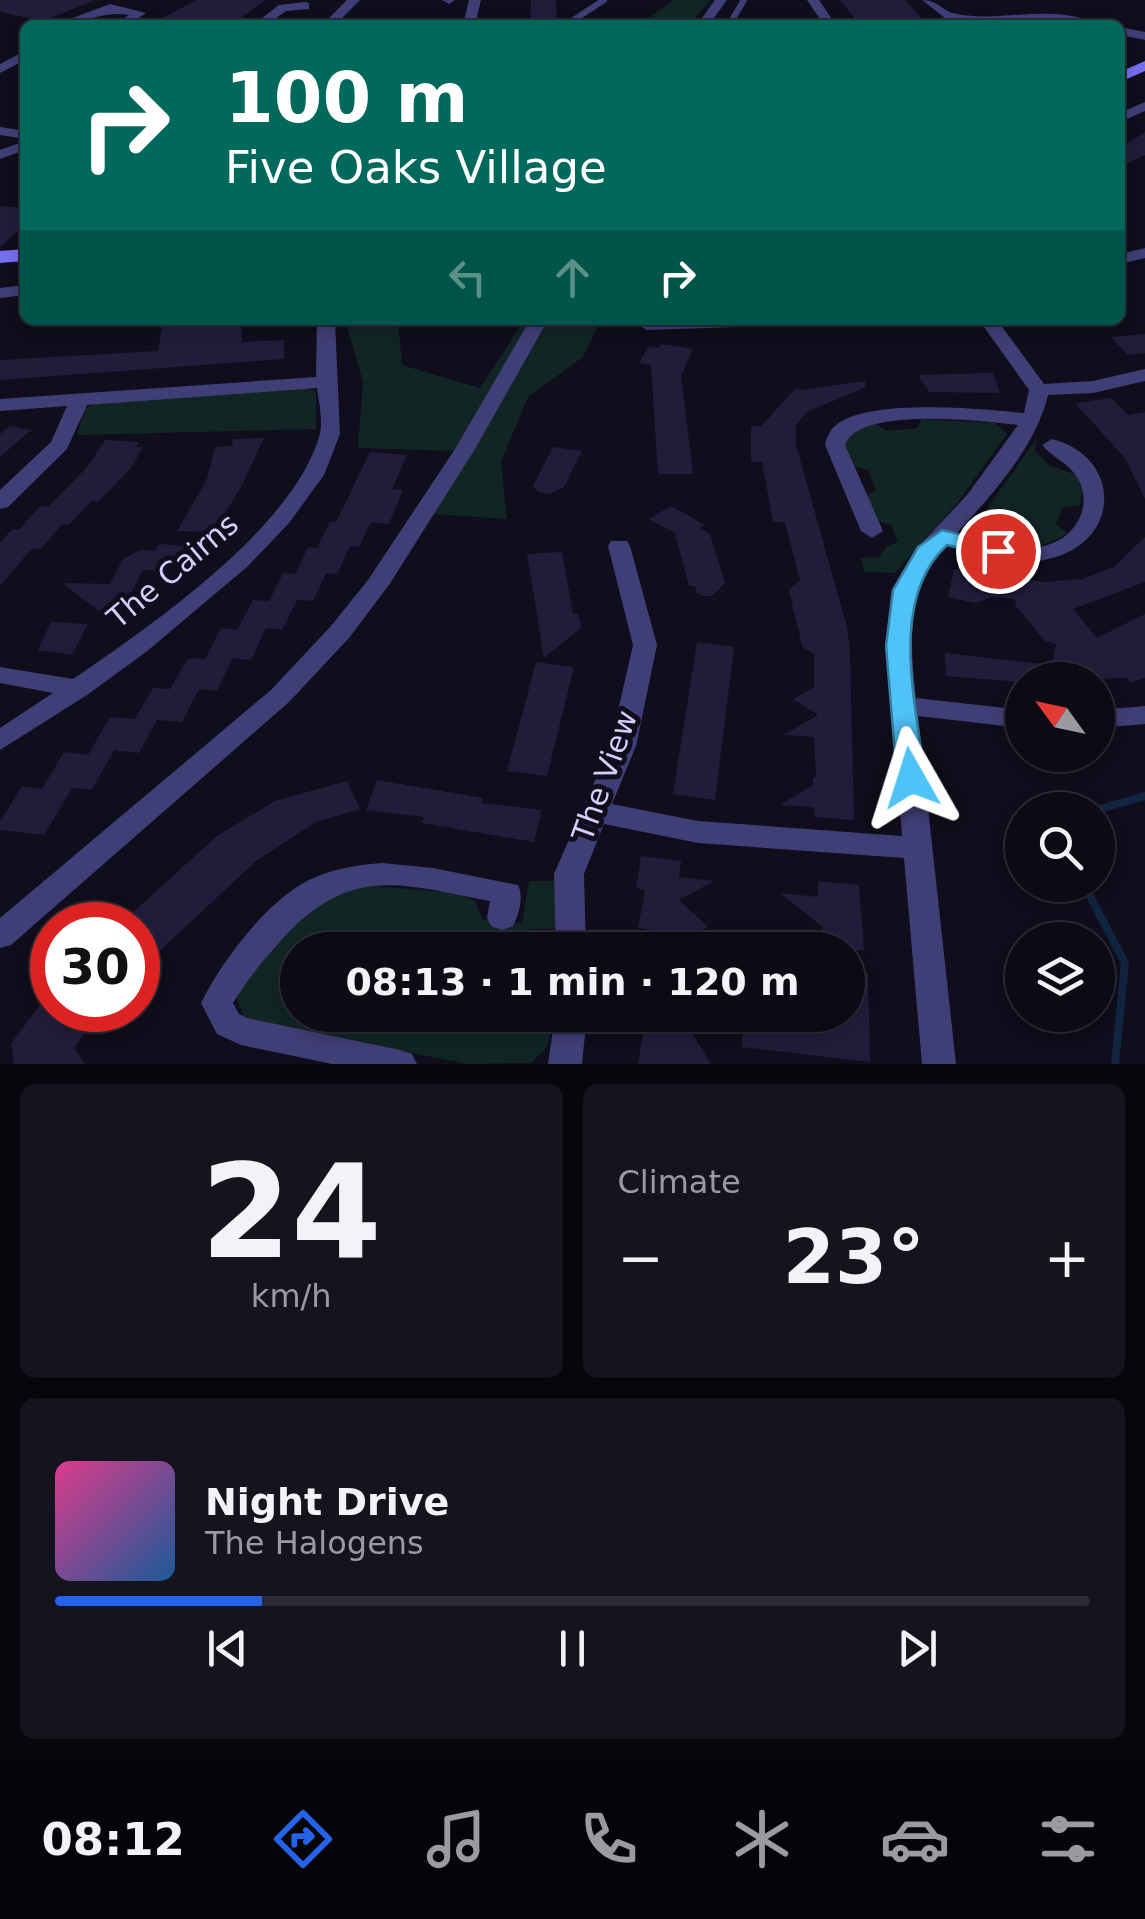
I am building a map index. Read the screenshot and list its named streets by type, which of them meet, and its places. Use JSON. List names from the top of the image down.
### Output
{
  "streets": {
    "street": ["The Cairns", "The View"]
  },
  "north": "top left",
  "page": {
    "turn": ["100 m", "Five Oaks Village"],
    "limit": "30",
    "trip": "08:13 · 1 min · 120 m",
    "tile": [
      ["24", "km/h"],
      "Climate"
    ],
    "heat": ["−", "23°", "+"],
    "song": ["Night Drive", "The Halogens"],
    "tabs": "08:12"
  }
}
